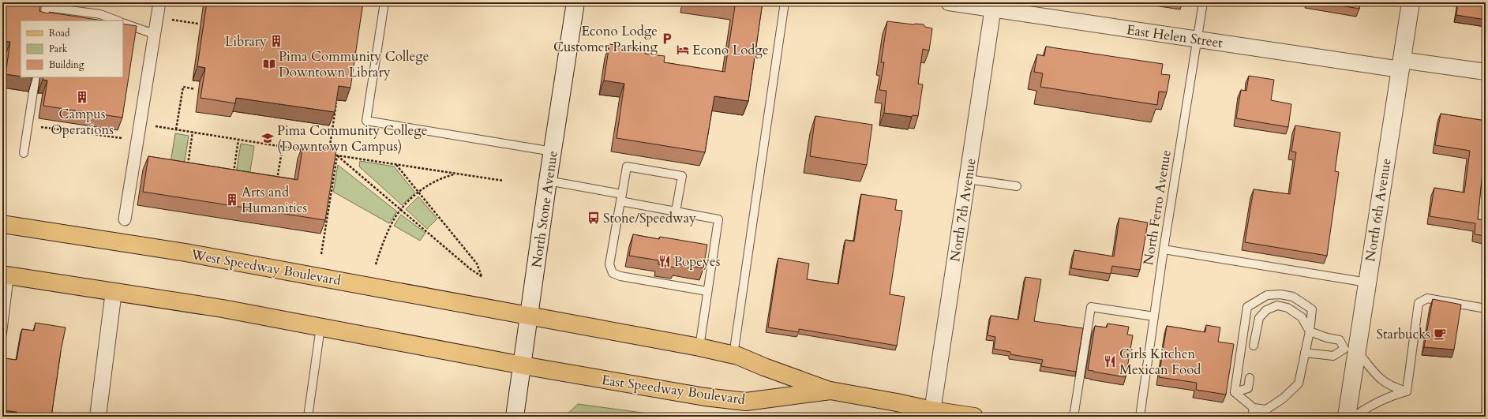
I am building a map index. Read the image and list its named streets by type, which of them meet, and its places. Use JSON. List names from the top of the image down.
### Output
{
  "streets": {
    "main road": [
      "North Stone Avenue",
      "North 6th Avenue",
      "West Speedway Boulevard",
      "East Speedway Boulevard"
    ],
    "street": ["East Helen Street", "North 7th Avenue"],
    "lane": ["North Ferro Avenue"]
  },
  "crossings": [
    ["East Helen Street", "North Ferro Avenue"],
    ["East Helen Street", "North 7th Avenue"],
    ["East Helen Street", "North 6th Avenue"],
    ["North Stone Avenue", "West Speedway Boulevard"],
    ["North Stone Avenue", "East Speedway Boulevard"],
    ["North 7th Avenue", "East Speedway Boulevard"]
  ],
  "places": {
    "parking": ["Econo Lodge Customer Parking"],
    "building": ["Library", "Campus Operations", "Arts and Humanities"],
    "hotel": ["Econo Lodge"],
    "library": ["Pima Community College Downtown Library"],
    "school or university": ["Pima Community College (Downtown Campus)"],
    "bus stop": ["Stone/Speedway"],
    "restaurant": ["Popeyes", "Girls Kitchen Mexican Food"],
    "cafe": ["Starbucks"]
  },
  "legend": ["Road", "Park", "Building"]
}
